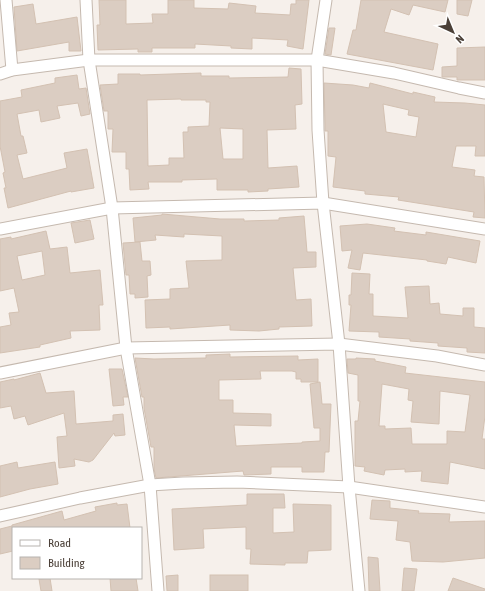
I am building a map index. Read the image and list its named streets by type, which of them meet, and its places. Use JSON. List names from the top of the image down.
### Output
{
  "legend": ["Road", "Building"],
  "north": "bottom right"
}
